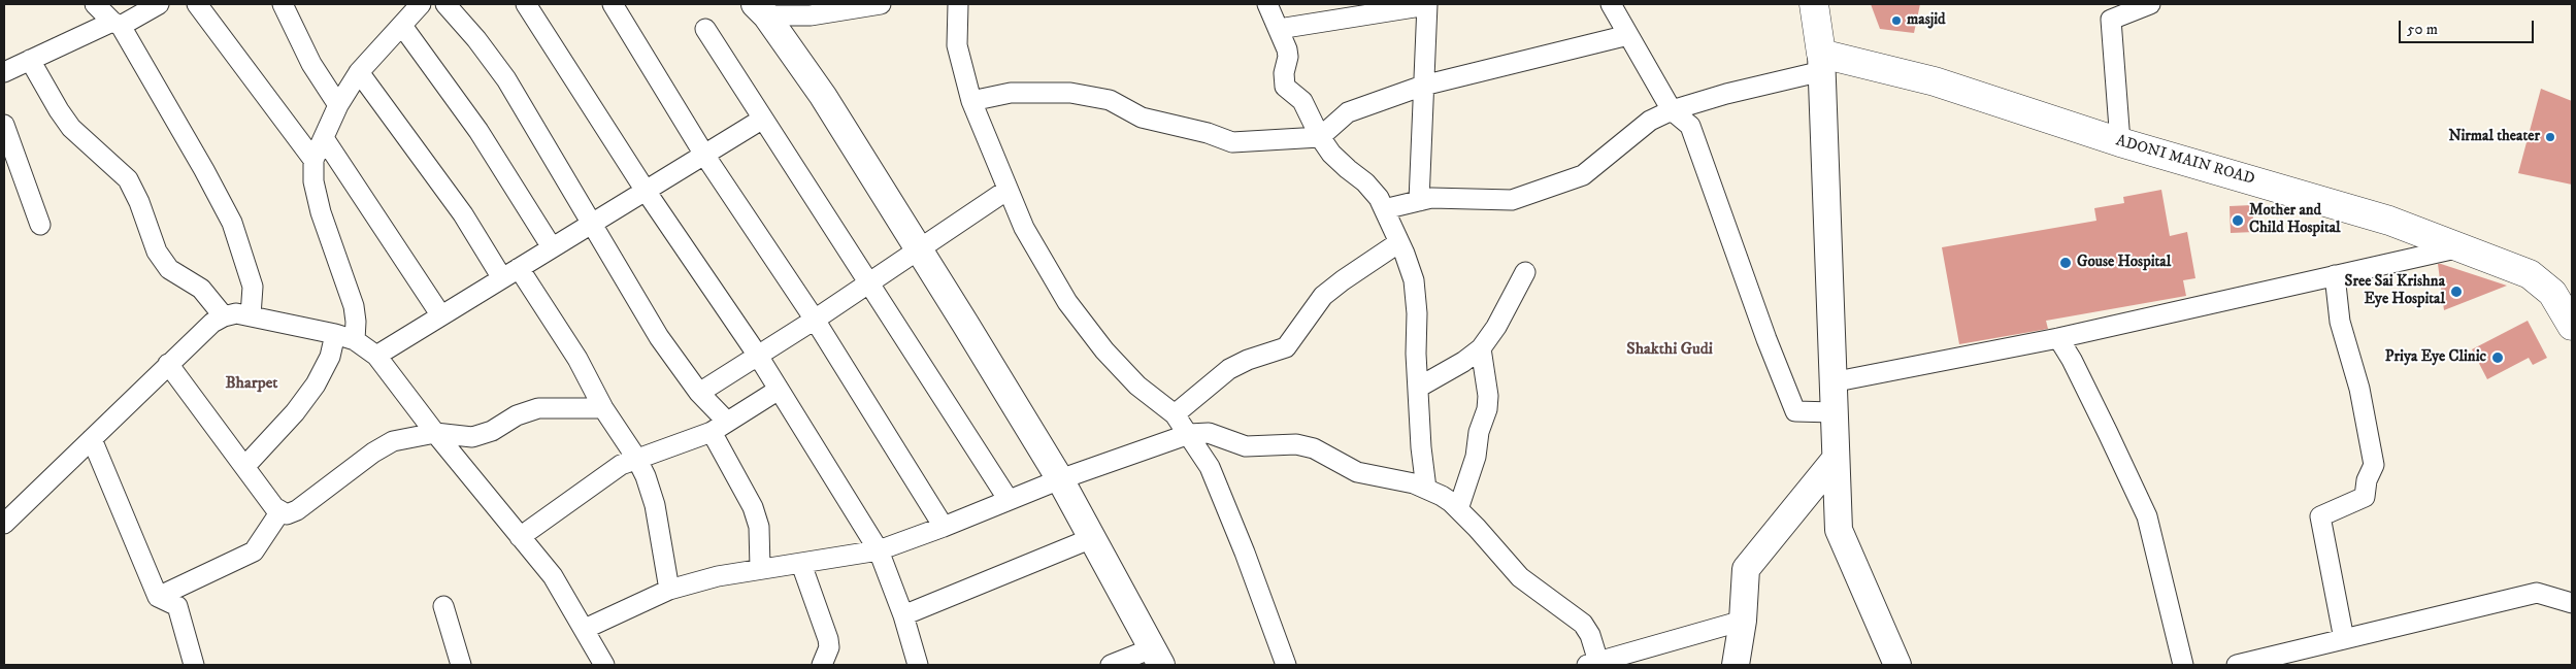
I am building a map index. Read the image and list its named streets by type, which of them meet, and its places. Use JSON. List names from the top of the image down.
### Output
{
  "streets": {
    "main road": ["ADONI MAIN ROAD"]
  },
  "districts": ["Shakthi Gudi", "Bharpet"],
  "places": [
    "masjid",
    "Nirmal theater",
    "Mother and Child Hospital",
    "Gouse Hospital",
    "Sree Sai Krishna Eye Hospital",
    "Priya Eye Clinic"
  ],
  "scale_bar": "50 m"
}
